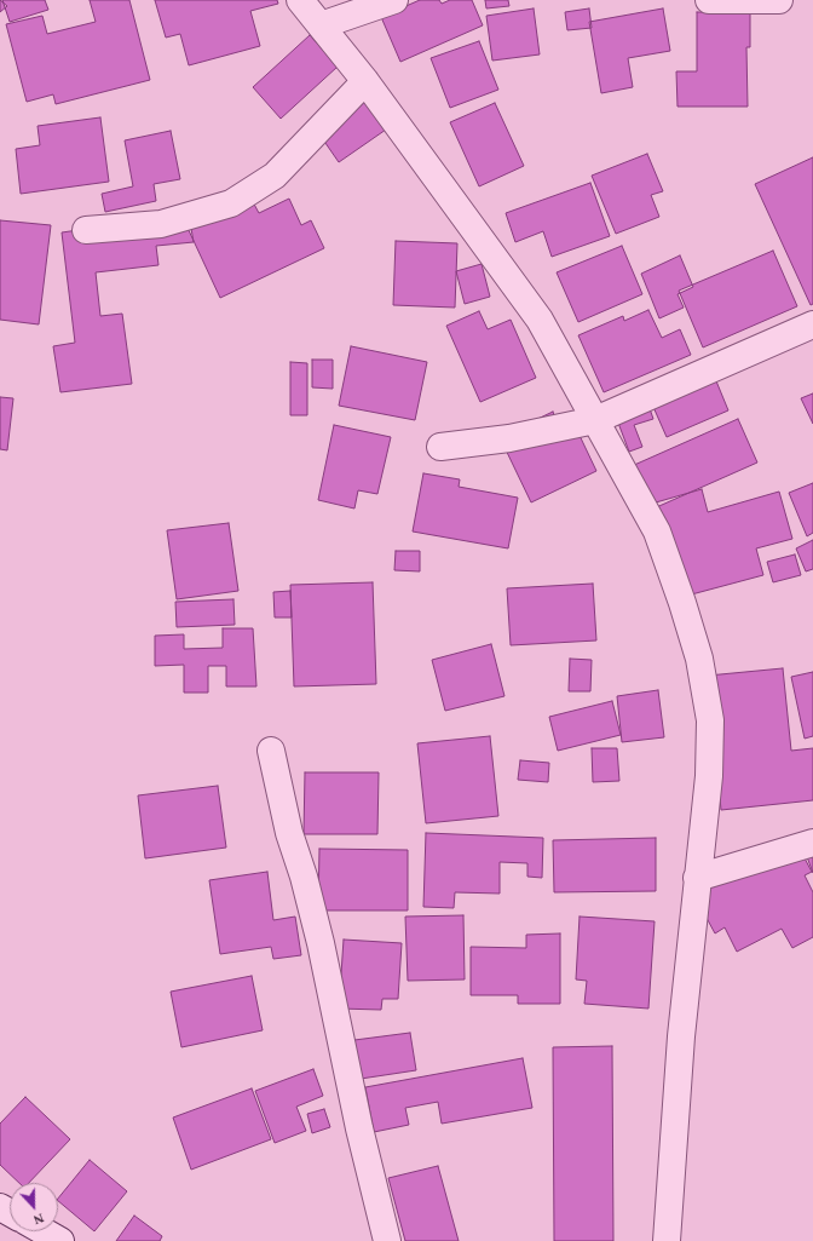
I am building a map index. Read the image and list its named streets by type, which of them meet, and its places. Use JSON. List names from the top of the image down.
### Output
{
  "north": "bottom"
}
